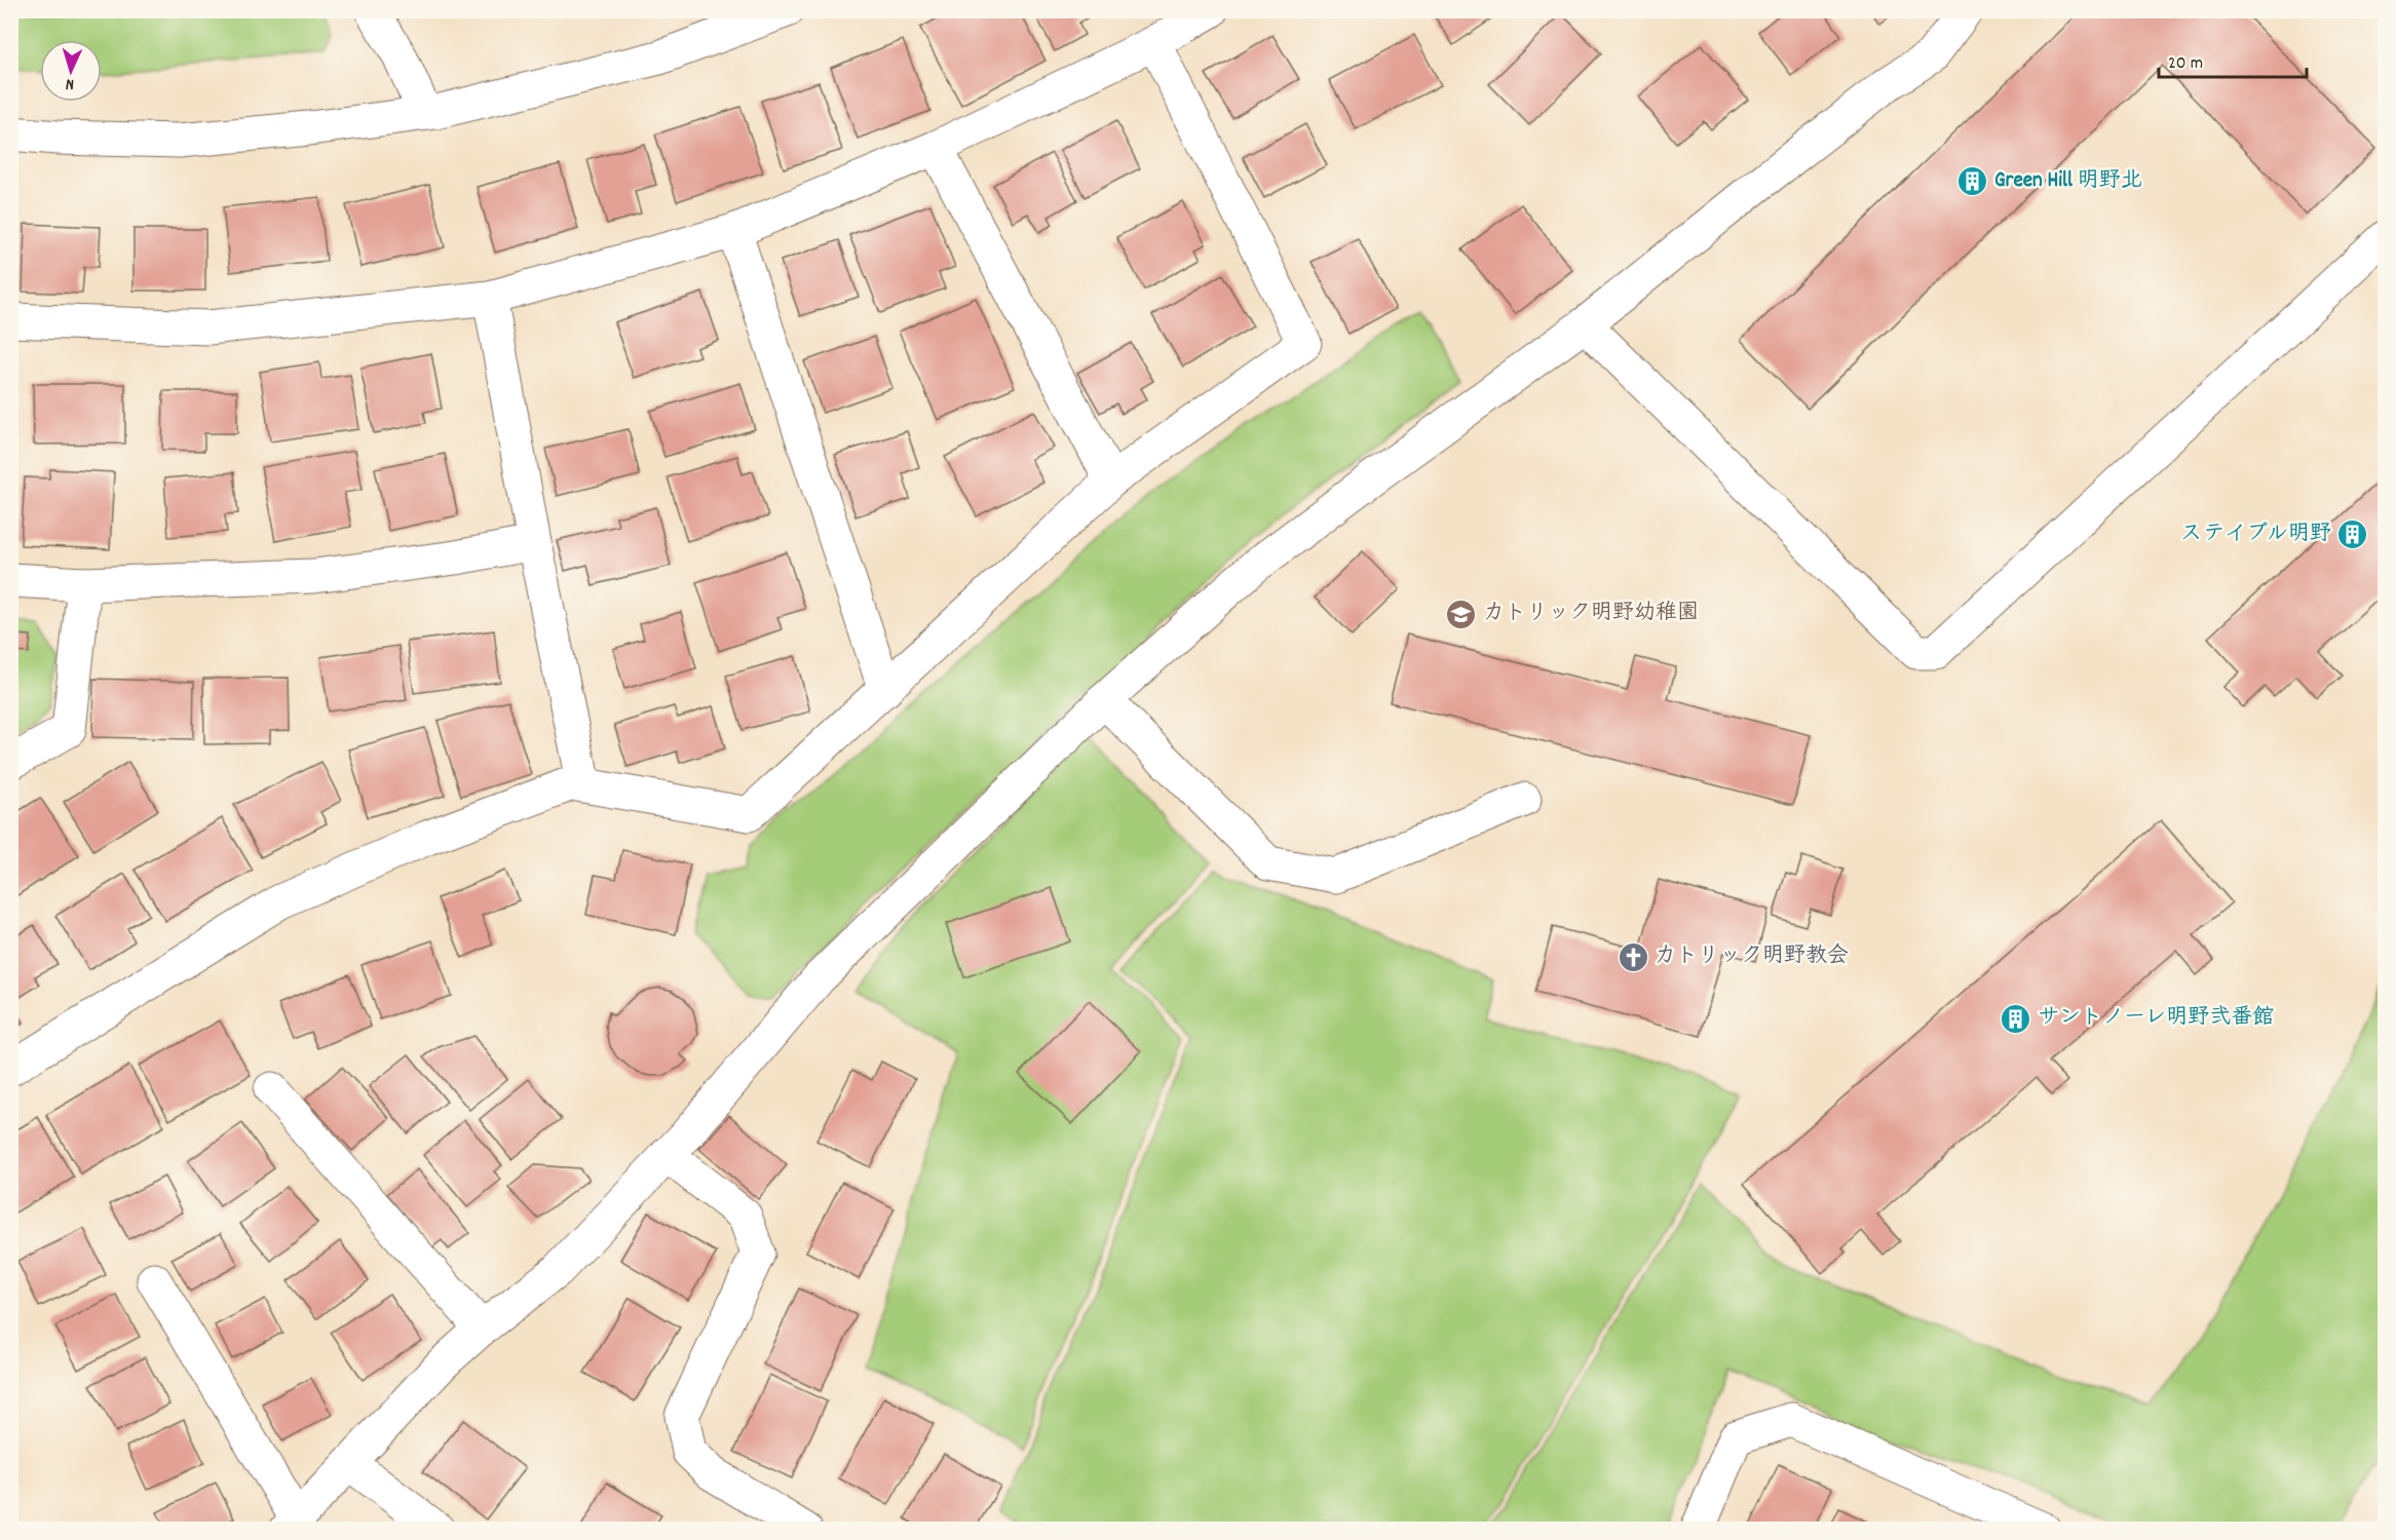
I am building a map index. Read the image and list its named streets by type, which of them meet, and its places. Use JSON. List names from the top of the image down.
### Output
{
  "places": {
    "building": ["Green Hill 明野北", "ステイブル明野", "サントノーレ明野弐番館"],
    "school or university": ["カトリック明野幼稚園"],
    "church": ["カトリック明野教会"]
  },
  "scale_bar": "20 m",
  "north": "bottom"
}
